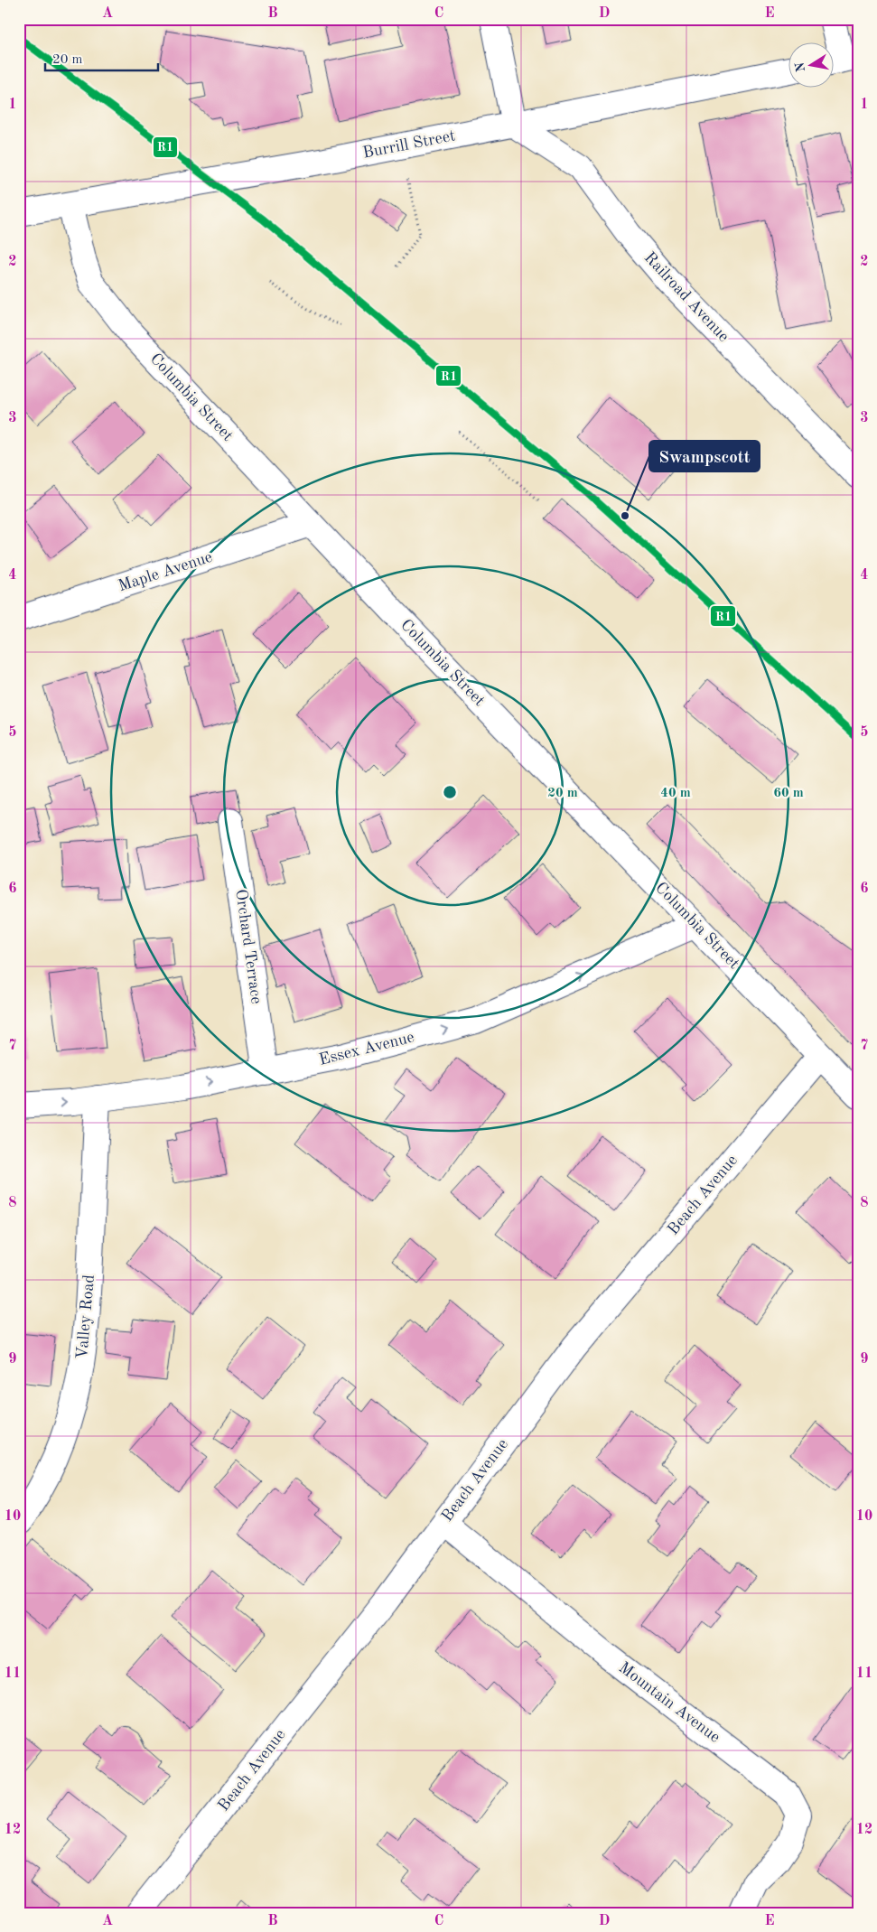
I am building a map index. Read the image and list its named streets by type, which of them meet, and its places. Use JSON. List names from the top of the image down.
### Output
{
  "streets": {
    "street": [
      "Burrill Street",
      "Railroad Avenue",
      "Columbia Street",
      "Maple Avenue",
      "Orchard Terrace",
      "Essex Avenue",
      "Beach Avenue",
      "Valley Road",
      "Mountain Avenue"
    ]
  },
  "crossings": [
    ["Burrill Street", "Railroad Avenue"],
    ["Burrill Street", "Columbia Street"],
    ["Columbia Street", "Maple Avenue"],
    ["Columbia Street", "Essex Avenue"],
    ["Columbia Street", "Beach Avenue"],
    ["Orchard Terrace", "Essex Avenue"],
    ["Essex Avenue", "Valley Road"],
    ["Beach Avenue", "Mountain Avenue"]
  ],
  "one_way": ["Essex Avenue"],
  "places": ["Swampscott"],
  "lines": ["transit line R1"],
  "scale_bar": "20 m",
  "north": "left",
  "grid": {
    "columns": [
      "A",
      "B",
      "C",
      "D",
      "E"
    ],
    "rows": [
      "1",
      "2",
      "3",
      "4",
      "5",
      "6",
      "7",
      "8",
      "9",
      "10",
      "11",
      "12"
    ]
  },
  "rings": ["20 m", "40 m", "60 m"]
}
